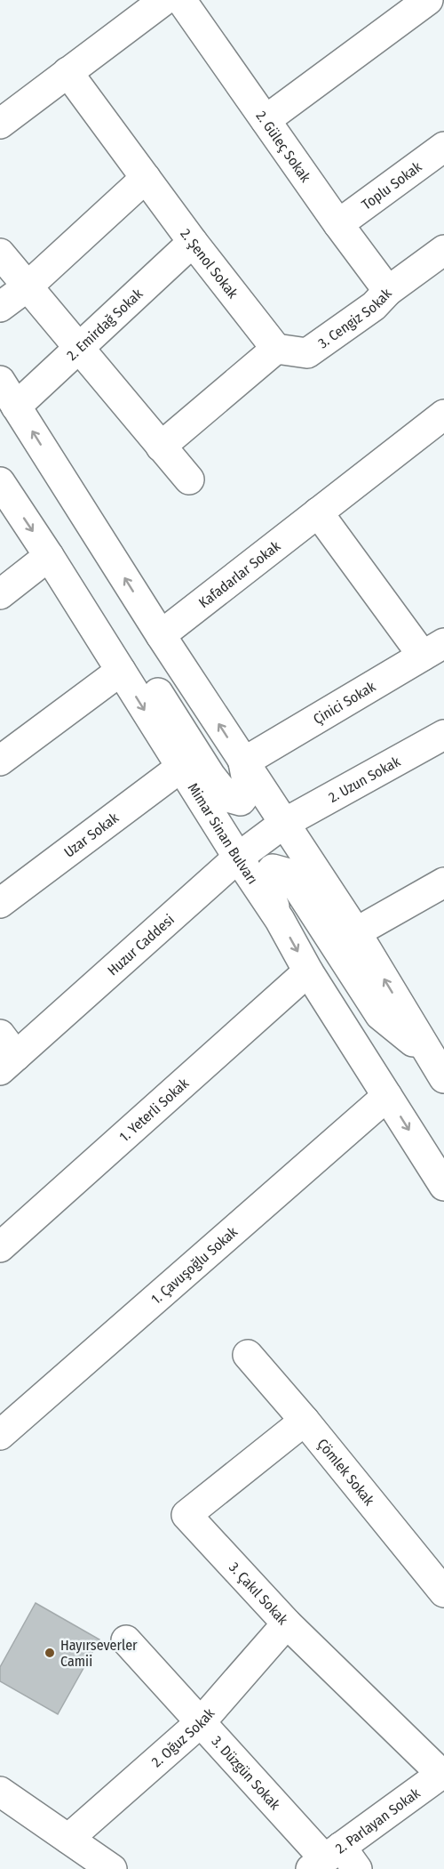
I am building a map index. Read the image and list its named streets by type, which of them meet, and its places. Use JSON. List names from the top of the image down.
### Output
{
  "streets": {
    "street": [
      "2. Güleç Sokak",
      "Toplu Sokak",
      "2. Şenol Sokak",
      "3. Cengiz Sokak",
      "2. Emirdağ Sokak",
      "Kafadarlar Sokak",
      "Çinici Sokak",
      "2. Uzun Sokak",
      "Mimar Sinan Bulvarı",
      "Uzar Sokak",
      "Huzur Caddesi",
      "1. Yeterli Sokak",
      "1. Çavuşoğlu Sokak",
      "Çömlek Sokak",
      "3. Çakıl Sokak",
      "2. Oğuz Sokak",
      "3. Düzgün Sokak",
      "2. Parlayan Sokak"
    ]
  },
  "crossings": [
    ["2. Güleç Sokak", "Toplu Sokak"],
    ["2. Güleç Sokak", "3. Cengiz Sokak"],
    ["2. Şenol Sokak", "3. Cengiz Sokak"],
    ["2. Şenol Sokak", "2. Emirdağ Sokak"],
    ["2. Uzun Sokak", "Huzur Caddesi"],
    ["Mimar Sinan Bulvarı", "Uzar Sokak"],
    ["Mimar Sinan Bulvarı", "Huzur Caddesi"],
    ["Mimar Sinan Bulvarı", "1. Yeterli Sokak"],
    ["Mimar Sinan Bulvarı", "1. Çavuşoğlu Sokak"],
    ["Çömlek Sokak", "3. Çakıl Sokak"],
    ["3. Çakıl Sokak", "2. Oğuz Sokak"],
    ["3. Çakıl Sokak", "2. Parlayan Sokak"],
    ["2. Oğuz Sokak", "3. Düzgün Sokak"],
    ["3. Düzgün Sokak", "2. Parlayan Sokak"]
  ],
  "places": ["Hayırseverler Camii"]
}
